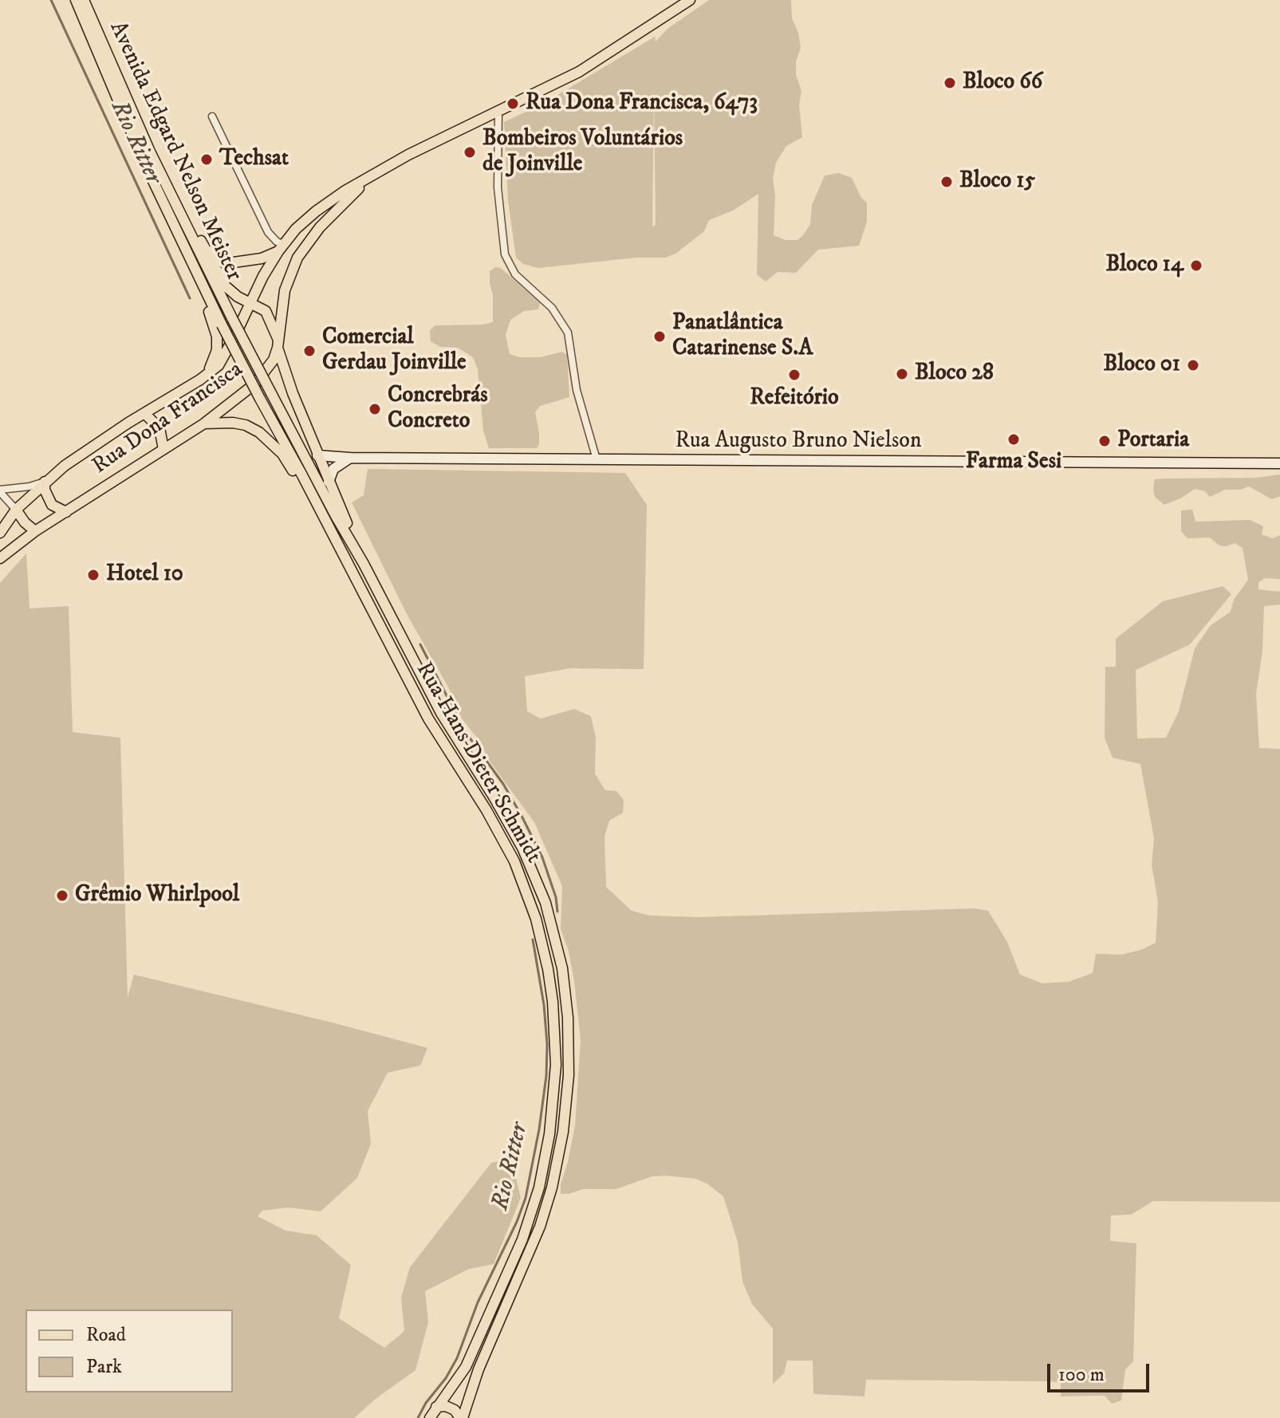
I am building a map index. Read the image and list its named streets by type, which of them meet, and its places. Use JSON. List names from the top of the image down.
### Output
{
  "streets": {
    "main road": [
      "Avenida Edgard Nelson Meister",
      "Rua Dona Francisca",
      "Rua Augusto Bruno Nielson",
      "Rua Hans Dieter Schmidt"
    ]
  },
  "crossings": [
    ["Avenida Edgard Nelson Meister", "Rua Hans Dieter Schmidt"]
  ],
  "water": ["Rio Ritter"],
  "places": [
    "Bloco 66",
    "Rua Dona Francisca, 6473",
    "Bombeiros Voluntários de Joinville",
    "Techsat",
    "Bloco 15",
    "Bloco 14",
    "Panatlântica Catarinense S.A",
    "Comercial Gerdau Joinville",
    "Bloco 01",
    "Bloco 28",
    "Refeitório",
    "Concrebrás Concreto",
    "Farma Sesi",
    "Portaria",
    "Hotel 10",
    "Grêmio Whirlpool"
  ],
  "legend": ["Road", "Park"],
  "scale_bar": "100 m"
}
